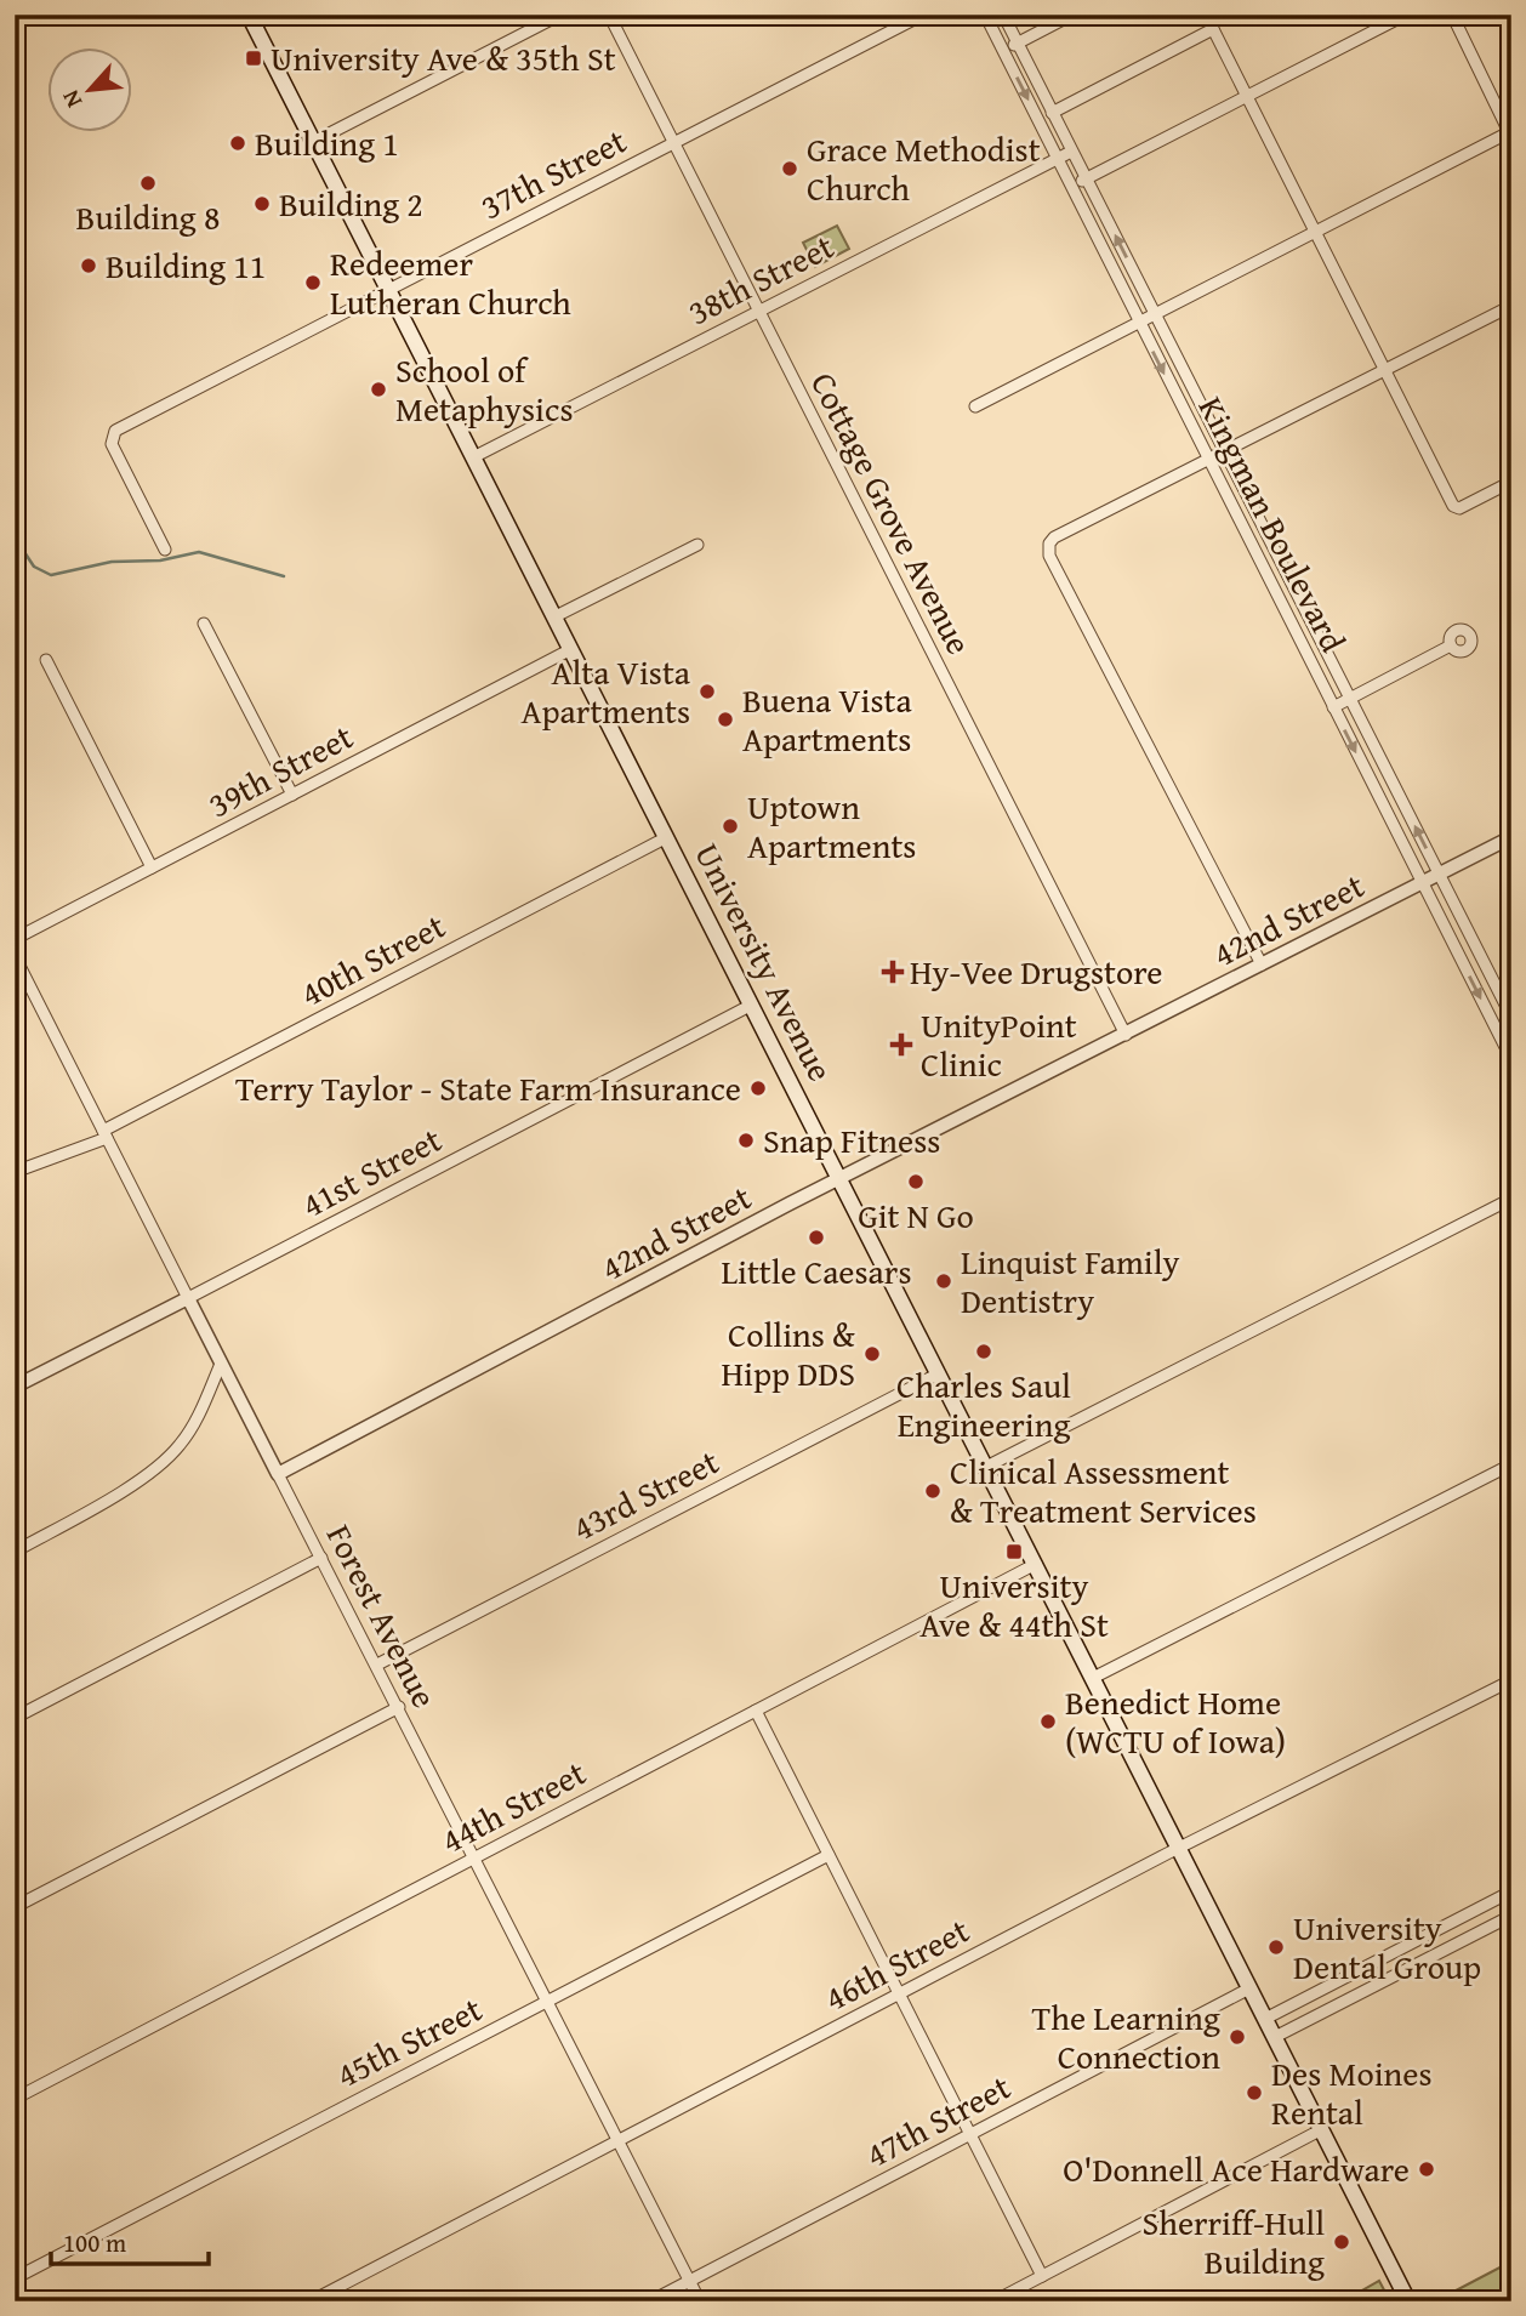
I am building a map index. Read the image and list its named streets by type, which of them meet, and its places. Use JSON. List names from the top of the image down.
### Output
{
  "streets": {
    "main road": ["University Avenue"],
    "street": [
      "37th Street",
      "38th Street",
      "Cottage Grove Avenue",
      "Kingman Boulevard",
      "39th Street",
      "42nd Street",
      "40th Street",
      "41st Street",
      "43rd Street",
      "Forest Avenue",
      "44th Street",
      "46th Street",
      "45th Street",
      "47th Street"
    ]
  },
  "crossings": [
    ["37th Street", "Cottage Grove Avenue"],
    ["37th Street", "University Avenue"],
    ["38th Street", "Cottage Grove Avenue"],
    ["38th Street", "Kingman Boulevard"],
    ["38th Street", "University Avenue"],
    ["Cottage Grove Avenue", "42nd Street"],
    ["Kingman Boulevard", "42nd Street"],
    ["39th Street", "University Avenue"],
    ["42nd Street", "University Avenue"],
    ["42nd Street", "Forest Avenue"],
    ["40th Street", "University Avenue"],
    ["40th Street", "Forest Avenue"],
    ["University Avenue", "41st Street"],
    ["University Avenue", "43rd Street"],
    ["University Avenue", "44th Street"],
    ["University Avenue", "46th Street"],
    ["University Avenue", "47th Street"],
    ["41st Street", "Forest Avenue"],
    ["43rd Street", "Forest Avenue"],
    ["Forest Avenue", "44th Street"],
    ["Forest Avenue", "46th Street"],
    ["Forest Avenue", "45th Street"],
    ["Forest Avenue", "47th Street"]
  ],
  "places": {
    "transit": ["University Ave & 35th St", "University Ave & 44th St"],
    "other": [
      "Building 1",
      "Grace Methodist Church",
      "Building 8",
      "Building 2",
      "Building 11",
      "Redeemer Lutheran Church",
      "School of Metaphysics",
      "Alta Vista Apartments",
      "Buena Vista Apartments",
      "Uptown Apartments",
      "Terry Taylor - State Farm Insurance",
      "Snap Fitness",
      "Git N Go",
      "Little Caesars",
      "Linquist Family Dentistry",
      "Charles Saul Engineering",
      "Collins & Hipp DDS",
      "Clinical Assessment & Treatment Services",
      "Benedict Home (WCTU of Iowa)",
      "University Dental Group",
      "The Learning Connection",
      "Des Moines Rental",
      "O'Donnell Ace Hardware",
      "Sherriff-Hull Building"
    ],
    "health": ["Hy-Vee Drugstore", "UnityPoint Clinic"]
  },
  "scale_bar": "100 m",
  "north": "bottom left"
}
